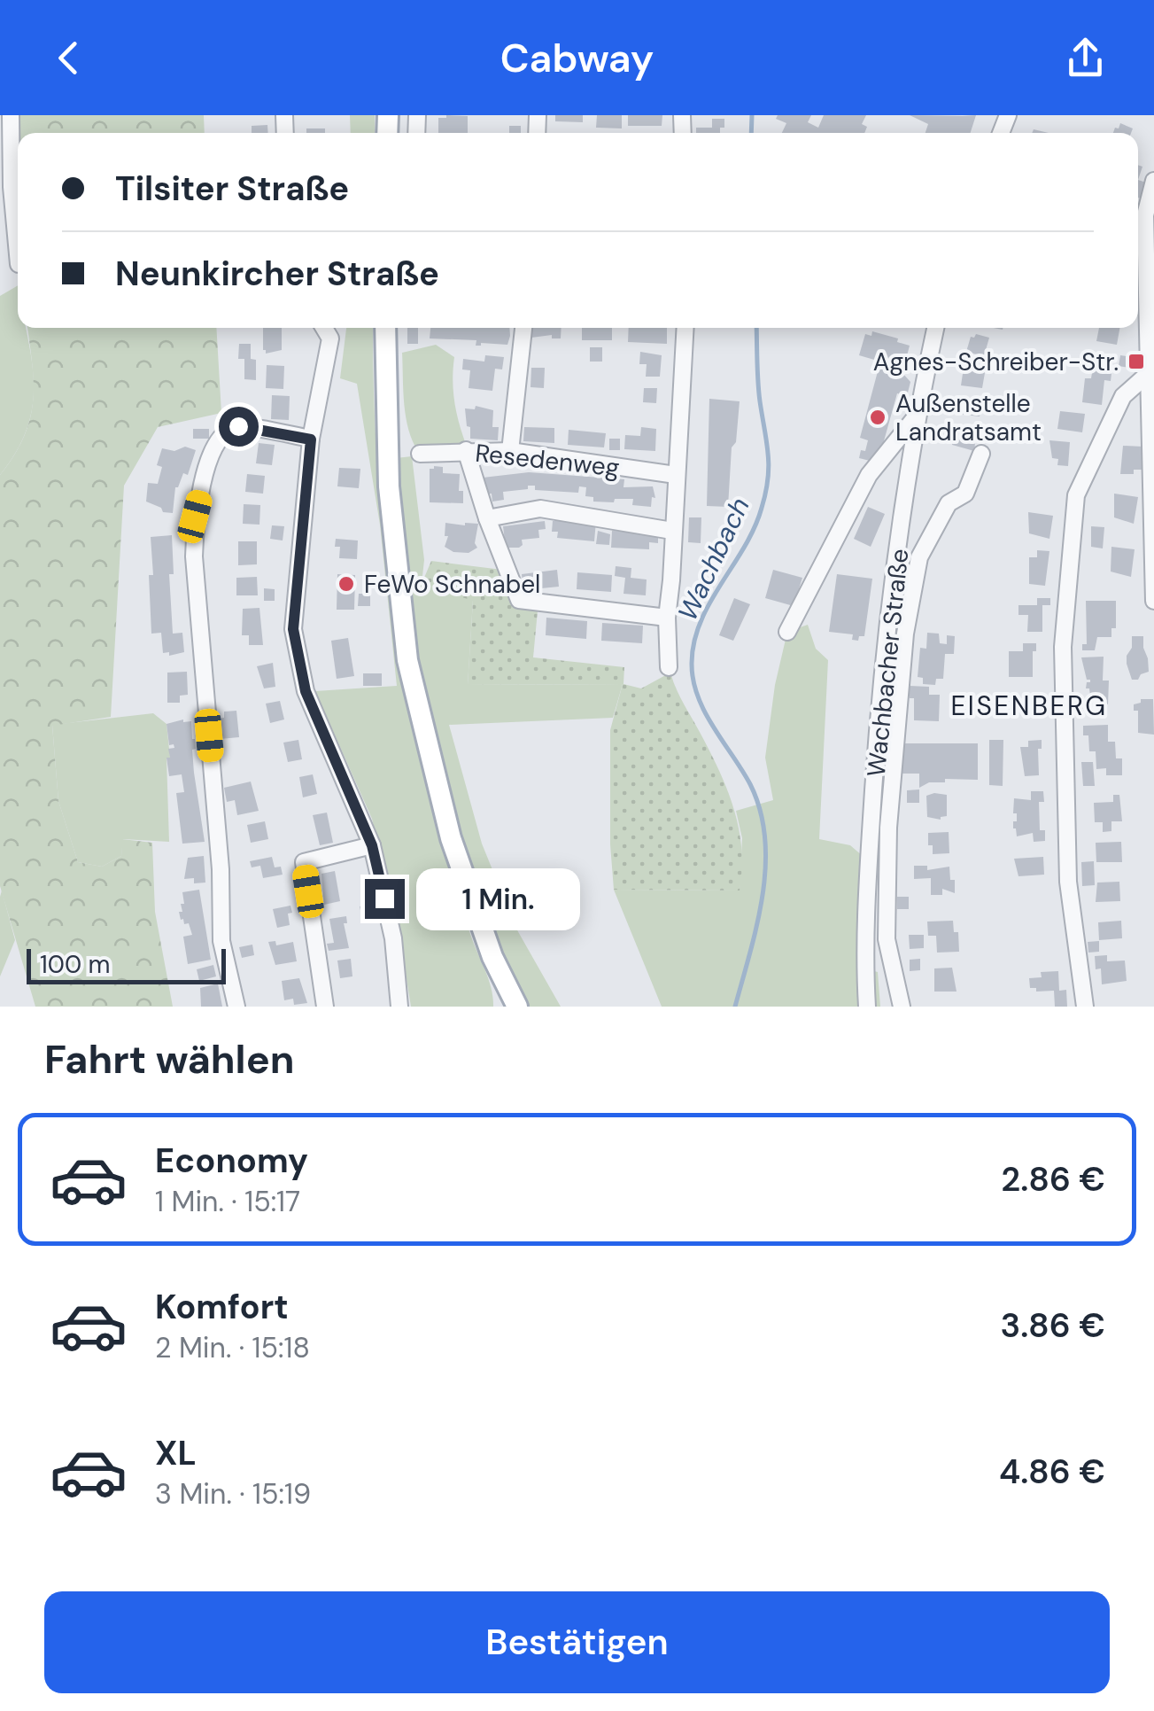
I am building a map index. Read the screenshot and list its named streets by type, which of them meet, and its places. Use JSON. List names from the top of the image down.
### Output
{
  "streets": {
    "street": ["Resedenweg", "Wachbacher Straße"]
  },
  "districts": ["EISENBERG"],
  "water": ["Wachbach"],
  "places": {
    "transit": ["Agnes-Schreiber-Str."],
    "other": ["Außenstelle Landratsamt", "FeWo Schnabel"]
  },
  "scale_bar": "100 m",
  "page": {
    "header": "Cabway",
    "banner": ["Tilsiter Straße", "Neunkircher Straße"],
    "bubble": "1 Min.",
    "scale": "100 m",
    "heading": "Fahrt wählen",
    "list": [
      {
        "name": "Economy",
        "note": "1 Min. · 15:17",
        "value": "2.86 €"
      },
      {
        "name": "Komfort",
        "note": "2 Min. · 15:18",
        "value": "3.86 €"
      },
      {
        "name": "XL",
        "note": "3 Min. · 15:19",
        "value": "4.86 €"
      }
    ],
    "buttons": "Bestätigen"
  }
}
